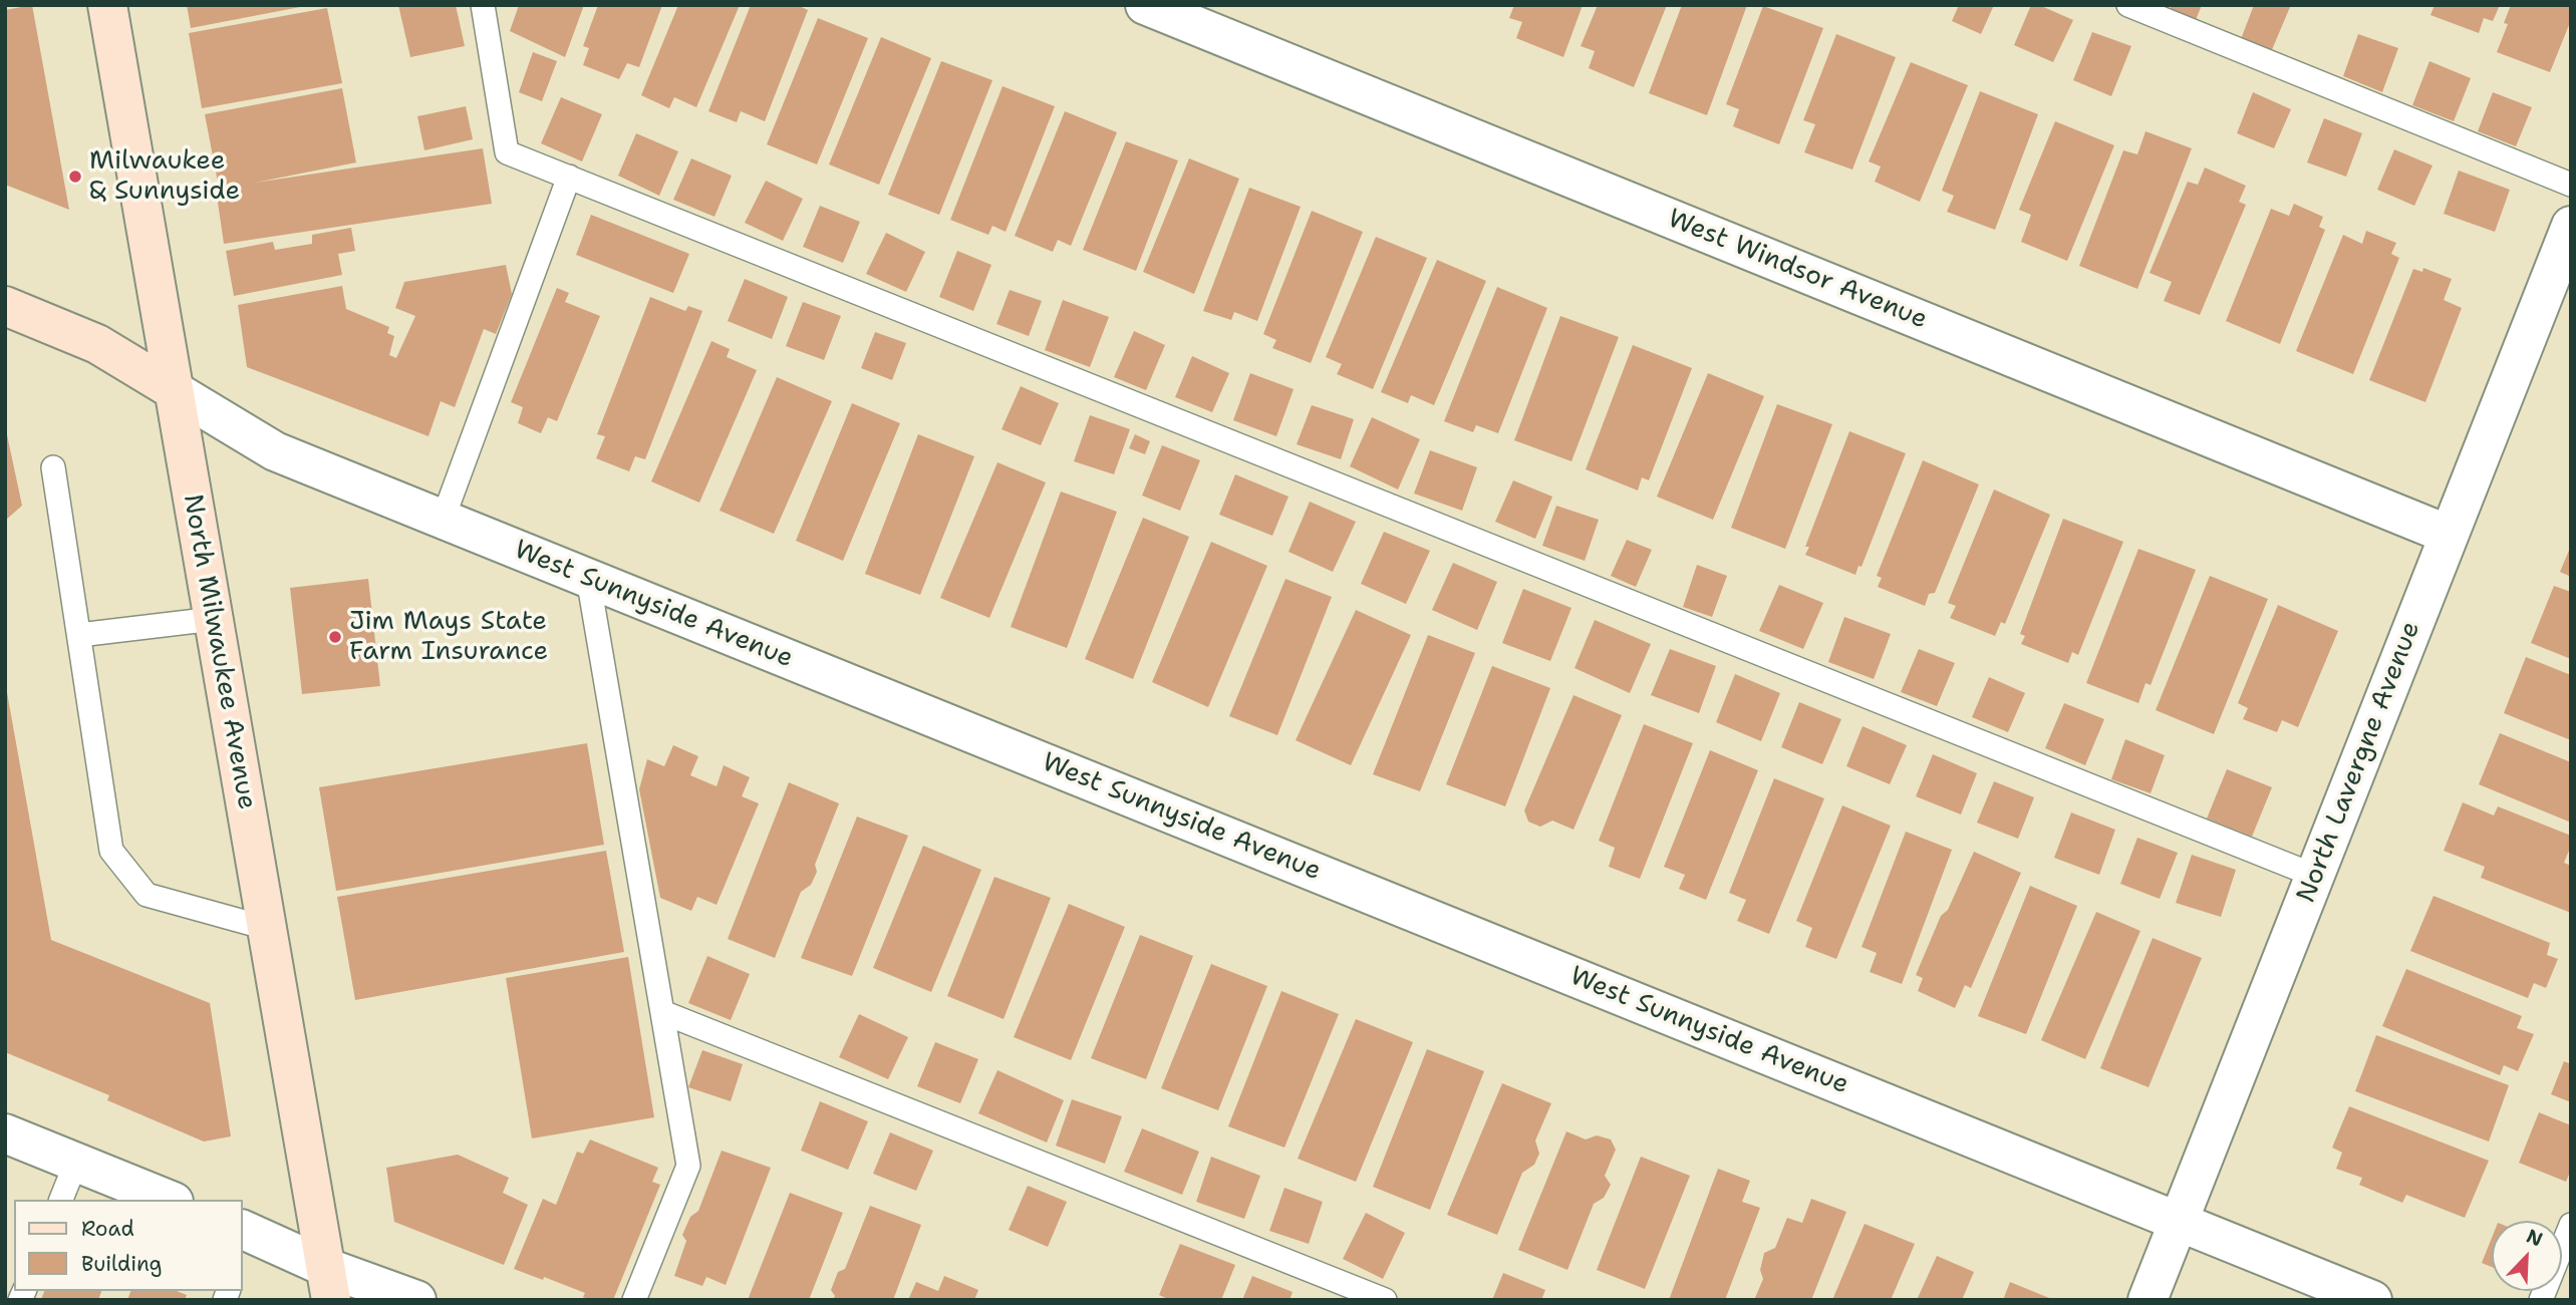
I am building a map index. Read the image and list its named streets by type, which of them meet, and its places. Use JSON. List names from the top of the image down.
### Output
{
  "streets": {
    "main road": ["West Sunnyside Avenue", "North Milwaukee Avenue"],
    "street": ["West Windsor Avenue", "North Lavergne Avenue"]
  },
  "crossings": [
    ["West Windsor Avenue", "North Lavergne Avenue"],
    ["West Sunnyside Avenue", "North Milwaukee Avenue"],
    ["West Sunnyside Avenue", "North Lavergne Avenue"]
  ],
  "places": ["Milwaukee & Sunnyside", "Jim Mays State Farm Insurance"],
  "legend": ["Road", "Building"],
  "north": "top right"
}
